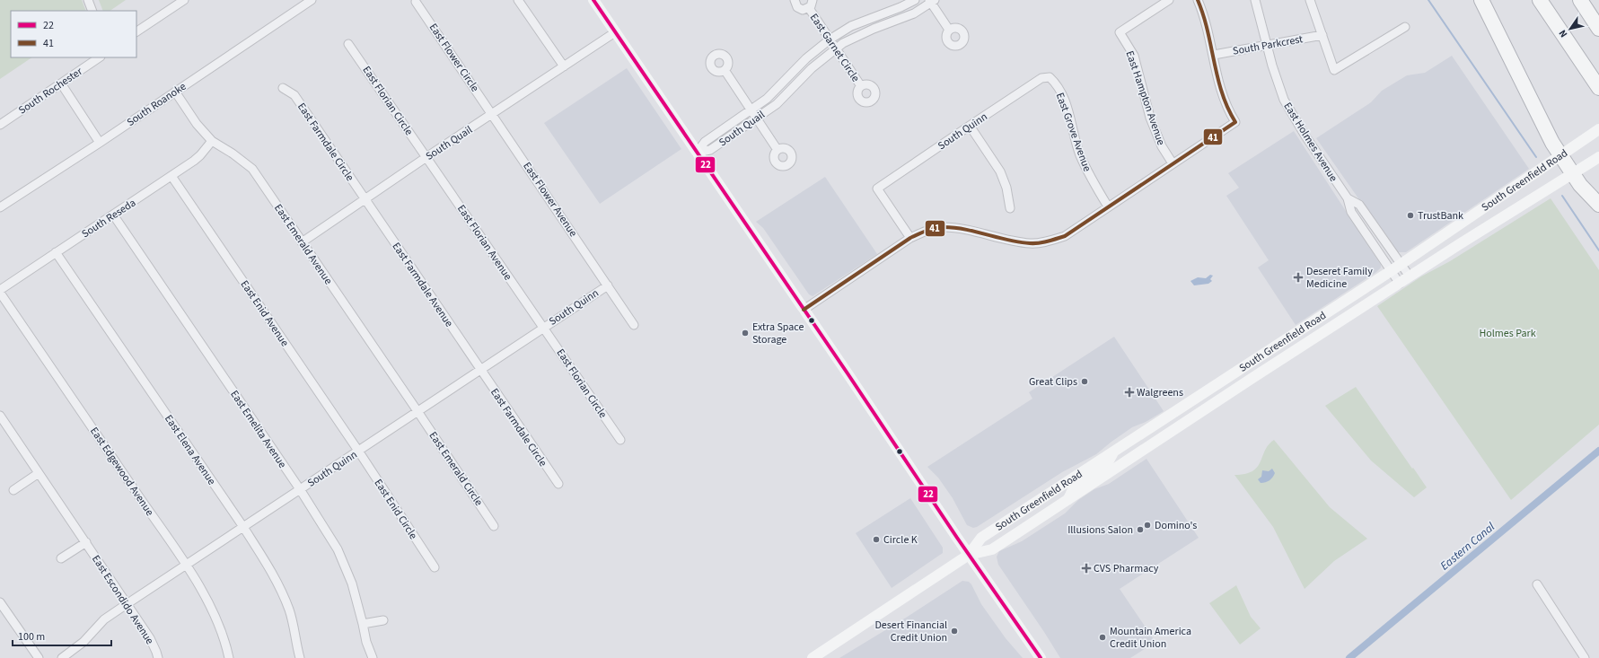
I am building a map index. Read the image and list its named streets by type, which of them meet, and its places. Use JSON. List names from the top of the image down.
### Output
{
  "streets": {
    "main road": ["South Greenfield Road"],
    "street": [
      "South Parkcrest",
      "East Garnet Circle",
      "East Flower Circle",
      "South Rochester",
      "East Hampton Avenue",
      "East Florian Circle",
      "South Roanoke",
      "South Quail",
      "South Quinn",
      "East Grove Avenue",
      "East Farmdale Circle",
      "East Holmes Avenue",
      "East Flower Avenue",
      "South Reseda",
      "East Florian Avenue",
      "East Emerald Avenue",
      "East Farmdale Avenue",
      "East Enid Avenue",
      "East Emelita Avenue",
      "East Elena Avenue",
      "East Emerald Circle",
      "East Edgewood Avenue",
      "East Enid Circle",
      "East Escondido Avenue"
    ]
  },
  "crossings": [
    ["South Parkcrest", "East Holmes Avenue"],
    ["East Garnet Circle", "South Quail"],
    ["East Flower Circle", "South Quail"],
    ["East Flower Circle", "East Flower Avenue"],
    ["East Florian Circle", "South Quail"],
    ["East Florian Circle", "South Quinn"],
    ["East Florian Circle", "East Florian Avenue"],
    ["South Roanoke", "East Emerald Avenue"],
    ["South Quail", "East Farmdale Circle"],
    ["South Quail", "East Flower Avenue"],
    ["South Quail", "East Florian Avenue"],
    ["South Quail", "East Emerald Avenue"],
    ["South Quail", "East Farmdale Avenue"],
    ["South Quinn", "East Grove Avenue"],
    ["South Quinn", "East Farmdale Circle"],
    ["South Quinn", "East Flower Avenue"],
    ["South Quinn", "East Florian Avenue"],
    ["South Quinn", "East Emerald Avenue"],
    ["South Quinn", "East Farmdale Avenue"],
    ["South Quinn", "East Enid Avenue"],
    ["South Quinn", "East Emelita Avenue"],
    ["South Quinn", "East Elena Avenue"],
    ["South Quinn", "East Emerald Circle"],
    ["South Quinn", "East Edgewood Avenue"],
    ["South Quinn", "East Enid Circle"],
    ["South Quinn", "East Escondido Avenue"],
    ["East Farmdale Circle", "East Farmdale Avenue"],
    ["East Holmes Avenue", "South Greenfield Road"],
    ["South Reseda", "East Emerald Avenue"],
    ["South Reseda", "East Enid Avenue"],
    ["South Reseda", "East Emelita Avenue"],
    ["South Reseda", "East Elena Avenue"],
    ["East Emerald Avenue", "East Emerald Circle"],
    ["East Enid Avenue", "East Enid Circle"]
  ],
  "water": ["Eastern Canal"],
  "parks": ["Holmes Park"],
  "places": {
    "other": [
      "TrustBank",
      "Extra Space Storage",
      "Great Clips",
      "Domino's",
      "Illusions Salon",
      "Circle K",
      "Desert Financial Credit Union",
      "Mountain America Credit Union"
    ],
    "health": ["Deseret Family Medicine", "Walgreens", "CVS Pharmacy"]
  },
  "lines": ["transit line 22", "transit line 41"],
  "legend": ["22", "41"],
  "scale_bar": "100 m",
  "north": "bottom left"
}
